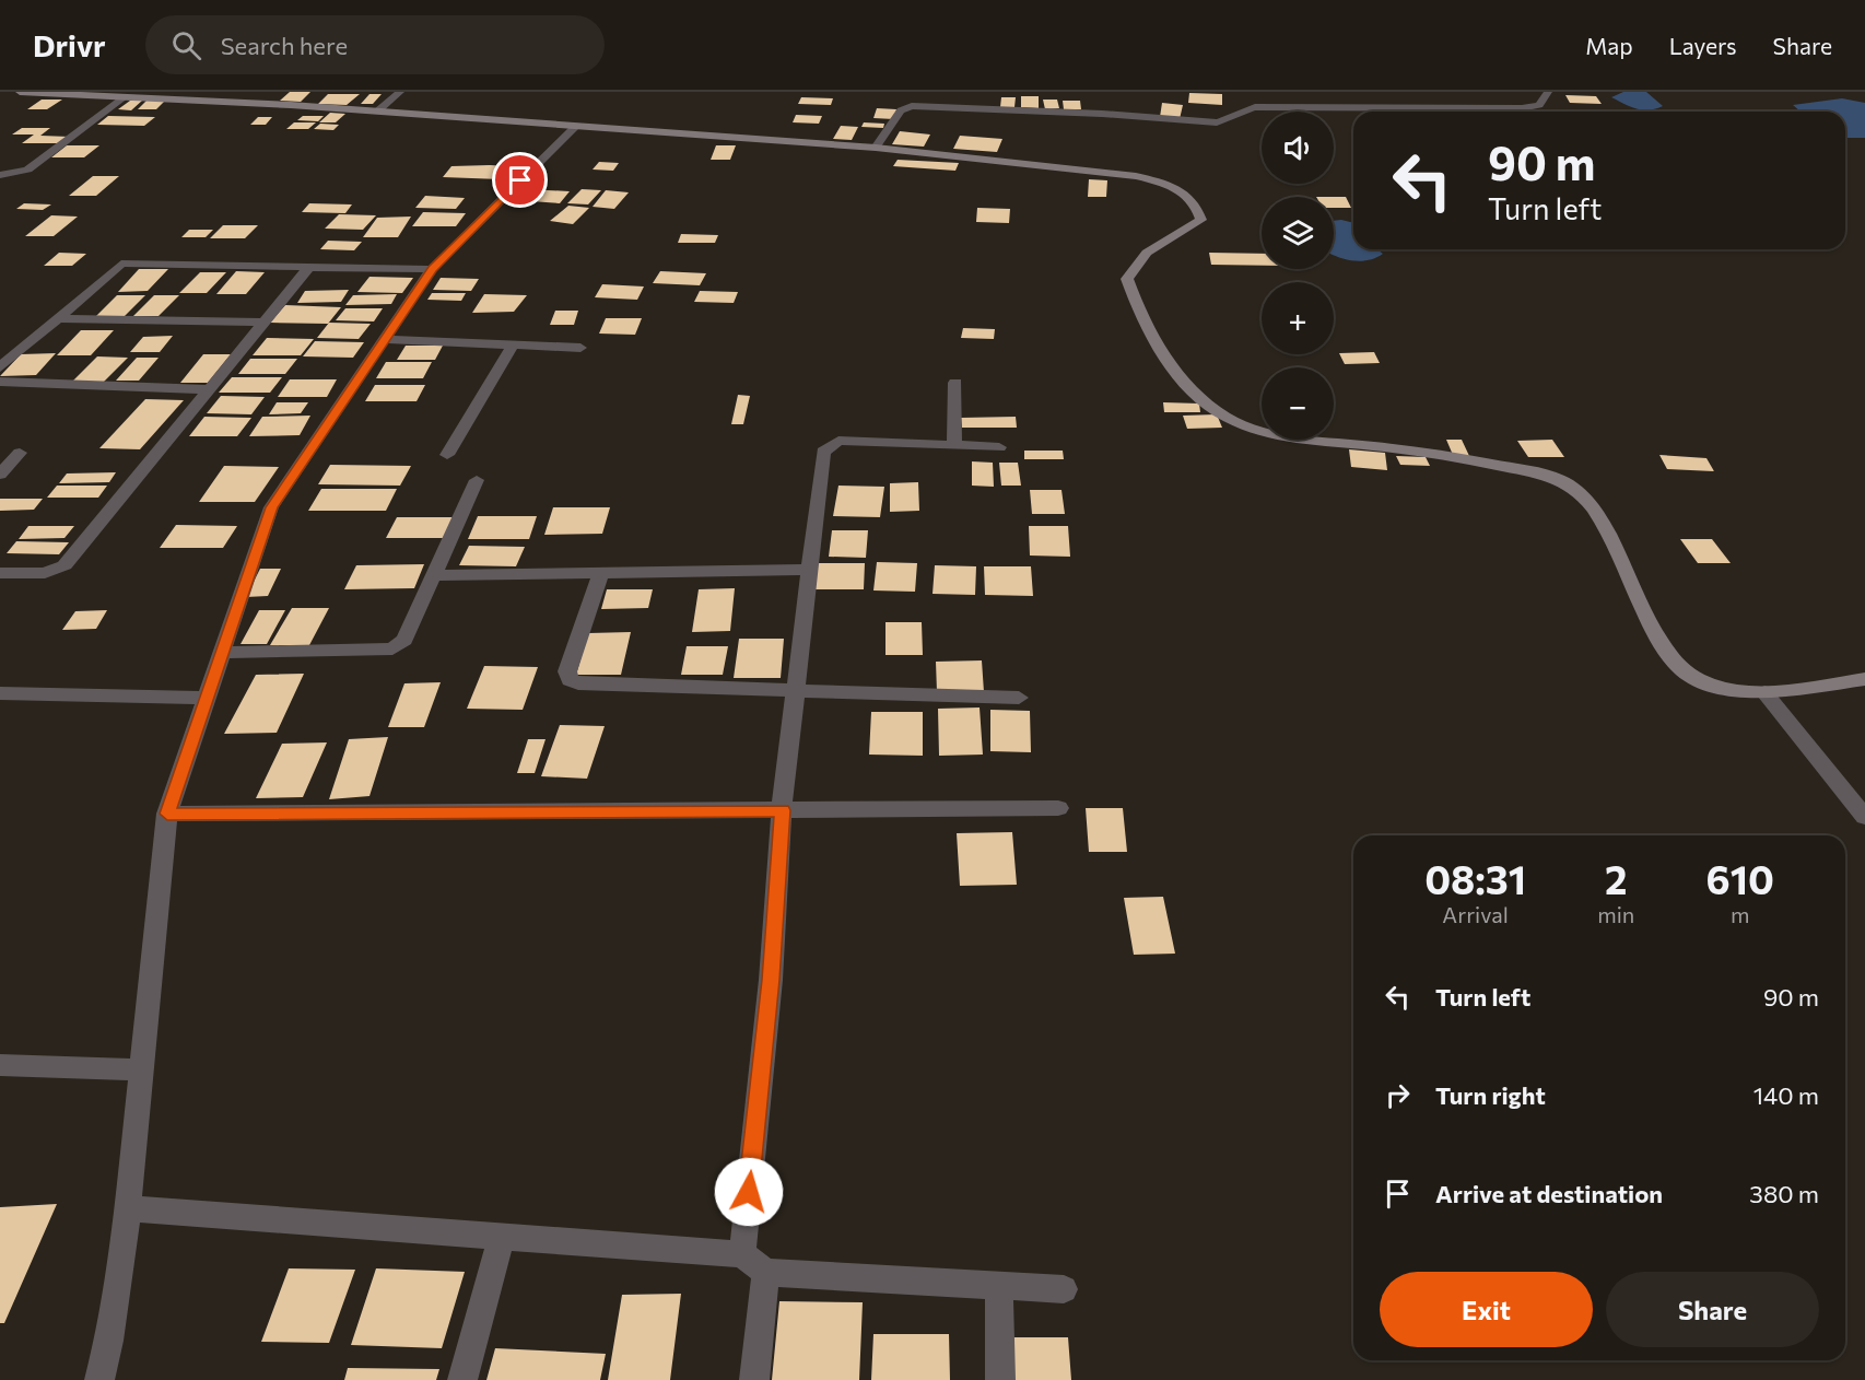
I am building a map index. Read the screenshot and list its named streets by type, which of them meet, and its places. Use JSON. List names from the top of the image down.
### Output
{
  "page": {
    "header": "Drivr",
    "search": "Search here",
    "nav": ["Map", "Layers", "Share"],
    "map_buttons": ["+", "−"],
    "turn": ["90 m", "Turn left"],
    "eta": [
      "08:31",
      "Arrival",
      "2",
      "min",
      "610",
      "m"
    ],
    "list": [
      {
        "name": "Turn left",
        "value": "90 m"
      },
      {
        "name": "Turn right",
        "value": "140 m"
      },
      {
        "name": "Arrive at destination",
        "value": "380 m"
      }
    ],
    "buttons": ["Exit", "Share"]
  }
}
